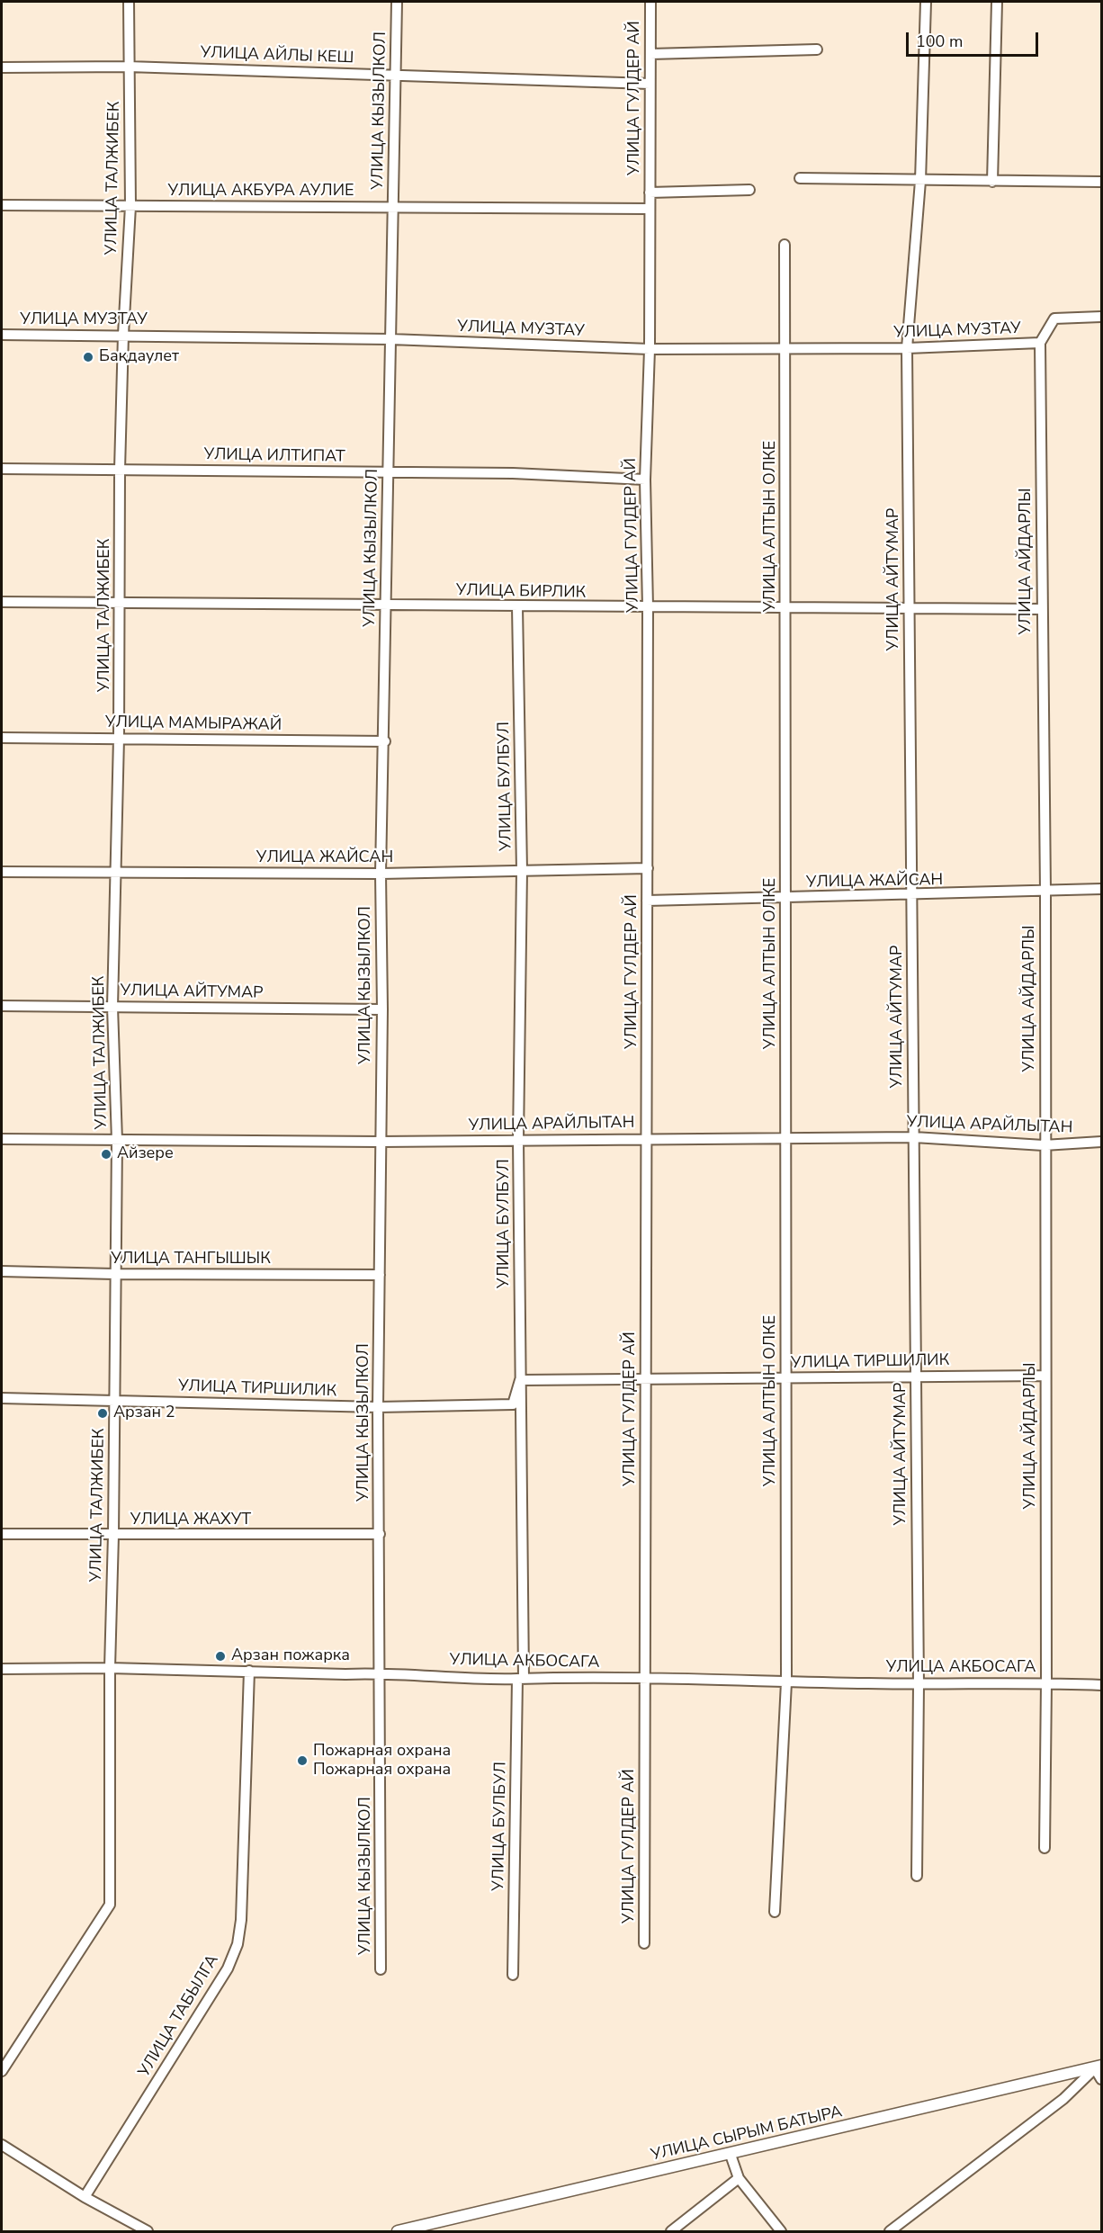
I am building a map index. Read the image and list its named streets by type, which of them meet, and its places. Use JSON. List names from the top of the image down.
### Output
{
  "streets": {
    "street": [
      "УЛИЦА АЙЛЫ КЕШ",
      "УЛИЦА ГУЛДЕР АЙ",
      "УЛИЦА КЫЗЫЛКОЛ",
      "УЛИЦА ТАЛЖИБЕК",
      "УЛИЦА АКБУРА АУЛИЕ",
      "УЛИЦА МУЗТАУ",
      "УЛИЦА ИЛТИПАТ",
      "УЛИЦА АЛТЫН ОЛКЕ",
      "УЛИЦА АЙДАРЛЫ",
      "УЛИЦА АЙТУМАР",
      "УЛИЦА БИРЛИК",
      "УЛИЦА МАМЫРАЖАЙ",
      "УЛИЦА БУЛБУЛ",
      "УЛИЦА ЖАЙСАН",
      "УЛИЦА АРАЙЛЫТАН",
      "УЛИЦА ТАНГЫШЫК",
      "УЛИЦА ТИРШИЛИК",
      "УЛИЦА ЖАХУТ",
      "УЛИЦА АКБОСАГА",
      "УЛИЦА ТАБЫЛГА",
      "УЛИЦА СЫРЫМ БАТЫРА"
    ]
  },
  "crossings": [
    ["УЛИЦА АЙЛЫ КЕШ", "УЛИЦА ГУЛДЕР АЙ"],
    ["УЛИЦА АЙЛЫ КЕШ", "УЛИЦА КЫЗЫЛКОЛ"],
    ["УЛИЦА АЙЛЫ КЕШ", "УЛИЦА ТАЛЖИБЕК"],
    ["УЛИЦА ГУЛДЕР АЙ", "УЛИЦА АКБУРА АУЛИЕ"],
    ["УЛИЦА ГУЛДЕР АЙ", "УЛИЦА МУЗТАУ"],
    ["УЛИЦА ГУЛДЕР АЙ", "УЛИЦА ИЛТИПАТ"],
    ["УЛИЦА ГУЛДЕР АЙ", "УЛИЦА БИРЛИК"],
    ["УЛИЦА ГУЛДЕР АЙ", "УЛИЦА ЖАЙСАН"],
    ["УЛИЦА ГУЛДЕР АЙ", "УЛИЦА АРАЙЛЫТАН"],
    ["УЛИЦА ГУЛДЕР АЙ", "УЛИЦА ТИРШИЛИК"],
    ["УЛИЦА ГУЛДЕР АЙ", "УЛИЦА АКБОСАГА"],
    ["УЛИЦА КЫЗЫЛКОЛ", "УЛИЦА АКБУРА АУЛИЕ"],
    ["УЛИЦА КЫЗЫЛКОЛ", "УЛИЦА МУЗТАУ"],
    ["УЛИЦА КЫЗЫЛКОЛ", "УЛИЦА ИЛТИПАТ"],
    ["УЛИЦА КЫЗЫЛКОЛ", "УЛИЦА АЙТУМАР"],
    ["УЛИЦА КЫЗЫЛКОЛ", "УЛИЦА БИРЛИК"],
    ["УЛИЦА КЫЗЫЛКОЛ", "УЛИЦА МАМЫРАЖАЙ"],
    ["УЛИЦА КЫЗЫЛКОЛ", "УЛИЦА ЖАЙСАН"],
    ["УЛИЦА КЫЗЫЛКОЛ", "УЛИЦА АРАЙЛЫТАН"],
    ["УЛИЦА КЫЗЫЛКОЛ", "УЛИЦА ТАНГЫШЫК"],
    ["УЛИЦА КЫЗЫЛКОЛ", "УЛИЦА ТИРШИЛИК"],
    ["УЛИЦА КЫЗЫЛКОЛ", "УЛИЦА ЖАХУТ"],
    ["УЛИЦА КЫЗЫЛКОЛ", "УЛИЦА АКБОСАГА"],
    ["УЛИЦА ТАЛЖИБЕК", "УЛИЦА АКБУРА АУЛИЕ"],
    ["УЛИЦА ТАЛЖИБЕК", "УЛИЦА МУЗТАУ"],
    ["УЛИЦА ТАЛЖИБЕК", "УЛИЦА ИЛТИПАТ"],
    ["УЛИЦА ТАЛЖИБЕК", "УЛИЦА АЙТУМАР"],
    ["УЛИЦА ТАЛЖИБЕК", "УЛИЦА БИРЛИК"],
    ["УЛИЦА ТАЛЖИБЕК", "УЛИЦА МАМЫРАЖАЙ"],
    ["УЛИЦА ТАЛЖИБЕК", "УЛИЦА ЖАЙСАН"],
    ["УЛИЦА ТАЛЖИБЕК", "УЛИЦА АРАЙЛЫТАН"],
    ["УЛИЦА ТАЛЖИБЕК", "УЛИЦА ТАНГЫШЫК"],
    ["УЛИЦА ТАЛЖИБЕК", "УЛИЦА ТИРШИЛИК"],
    ["УЛИЦА ТАЛЖИБЕК", "УЛИЦА ЖАХУТ"],
    ["УЛИЦА ТАЛЖИБЕК", "УЛИЦА АКБОСАГА"],
    ["УЛИЦА МУЗТАУ", "УЛИЦА АЛТЫН ОЛКЕ"],
    ["УЛИЦА МУЗТАУ", "УЛИЦА АЙДАРЛЫ"],
    ["УЛИЦА МУЗТАУ", "УЛИЦА АЙТУМАР"],
    ["УЛИЦА АЛТЫН ОЛКЕ", "УЛИЦА БИРЛИК"],
    ["УЛИЦА АЛТЫН ОЛКЕ", "УЛИЦА ЖАЙСАН"],
    ["УЛИЦА АЛТЫН ОЛКЕ", "УЛИЦА АРАЙЛЫТАН"],
    ["УЛИЦА АЛТЫН ОЛКЕ", "УЛИЦА ТИРШИЛИК"],
    ["УЛИЦА АЛТЫН ОЛКЕ", "УЛИЦА АКБОСАГА"],
    ["УЛИЦА АЙДАРЛЫ", "УЛИЦА БИРЛИК"],
    ["УЛИЦА АЙДАРЛЫ", "УЛИЦА ЖАЙСАН"],
    ["УЛИЦА АЙДАРЛЫ", "УЛИЦА АРАЙЛЫТАН"],
    ["УЛИЦА АЙДАРЛЫ", "УЛИЦА ТИРШИЛИК"],
    ["УЛИЦА АЙДАРЛЫ", "УЛИЦА АКБОСАГА"],
    ["УЛИЦА АЙТУМАР", "УЛИЦА БИРЛИК"],
    ["УЛИЦА АЙТУМАР", "УЛИЦА ЖАЙСАН"],
    ["УЛИЦА АЙТУМАР", "УЛИЦА АРАЙЛЫТАН"],
    ["УЛИЦА АЙТУМАР", "УЛИЦА ТИРШИЛИК"],
    ["УЛИЦА АЙТУМАР", "УЛИЦА АКБОСАГА"],
    ["УЛИЦА БИРЛИК", "УЛИЦА БУЛБУЛ"],
    ["УЛИЦА БУЛБУЛ", "УЛИЦА ЖАЙСАН"],
    ["УЛИЦА БУЛБУЛ", "УЛИЦА АРАЙЛЫТАН"],
    ["УЛИЦА БУЛБУЛ", "УЛИЦА ТИРШИЛИК"],
    ["УЛИЦА БУЛБУЛ", "УЛИЦА АКБОСАГА"],
    ["УЛИЦА АКБОСАГА", "УЛИЦА ТАБЫЛГА"]
  ],
  "places": [
    "Бақдаулет",
    "Айзере",
    "Арзан 2",
    "Арзан пожарка",
    "Пожарная охрана Пожарная охрана"
  ],
  "scale_bar": "100 m"
}
